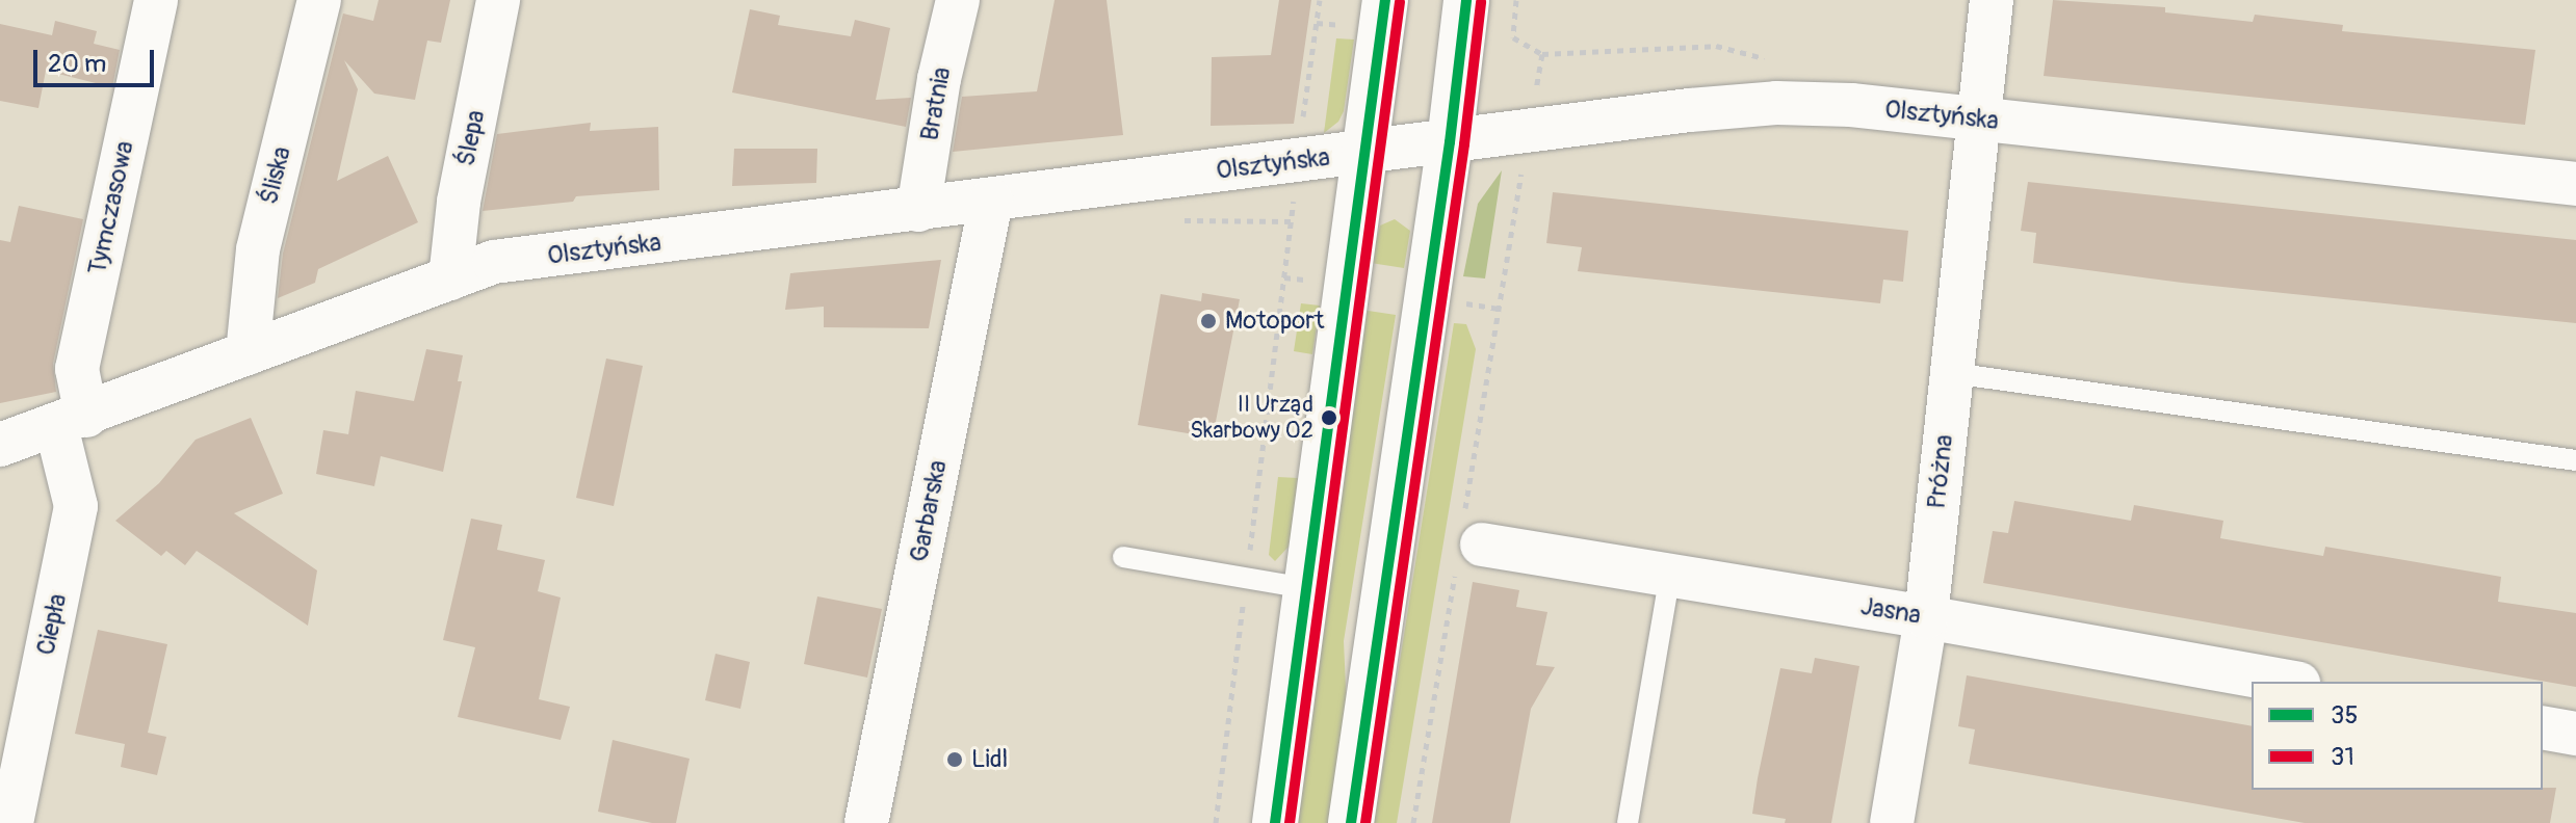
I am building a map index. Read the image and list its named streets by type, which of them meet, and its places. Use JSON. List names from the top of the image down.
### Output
{
  "streets": {
    "street": [
      "Bratnia",
      "Olsztyńska",
      "Ślepa",
      "Śliska",
      "Tymczasowa",
      "Próżna",
      "Garbarska",
      "Jasna",
      "Ciepła"
    ]
  },
  "crossings": [
    ["Bratnia", "Olsztyńska"],
    ["Olsztyńska", "Ślepa"],
    ["Olsztyńska", "Śliska"],
    ["Olsztyńska", "Tymczasowa"],
    ["Olsztyńska", "Próżna"],
    ["Olsztyńska", "Garbarska"],
    ["Olsztyńska", "Ciepła"],
    ["Tymczasowa", "Ciepła"],
    ["Próżna", "Jasna"]
  ],
  "places": ["Motoport", "II Urząd Skarbowy 02", "Lidl"],
  "lines": ["transit line 35", "transit line 31"],
  "legend": ["35", "31"],
  "scale_bar": "20 m"
}
